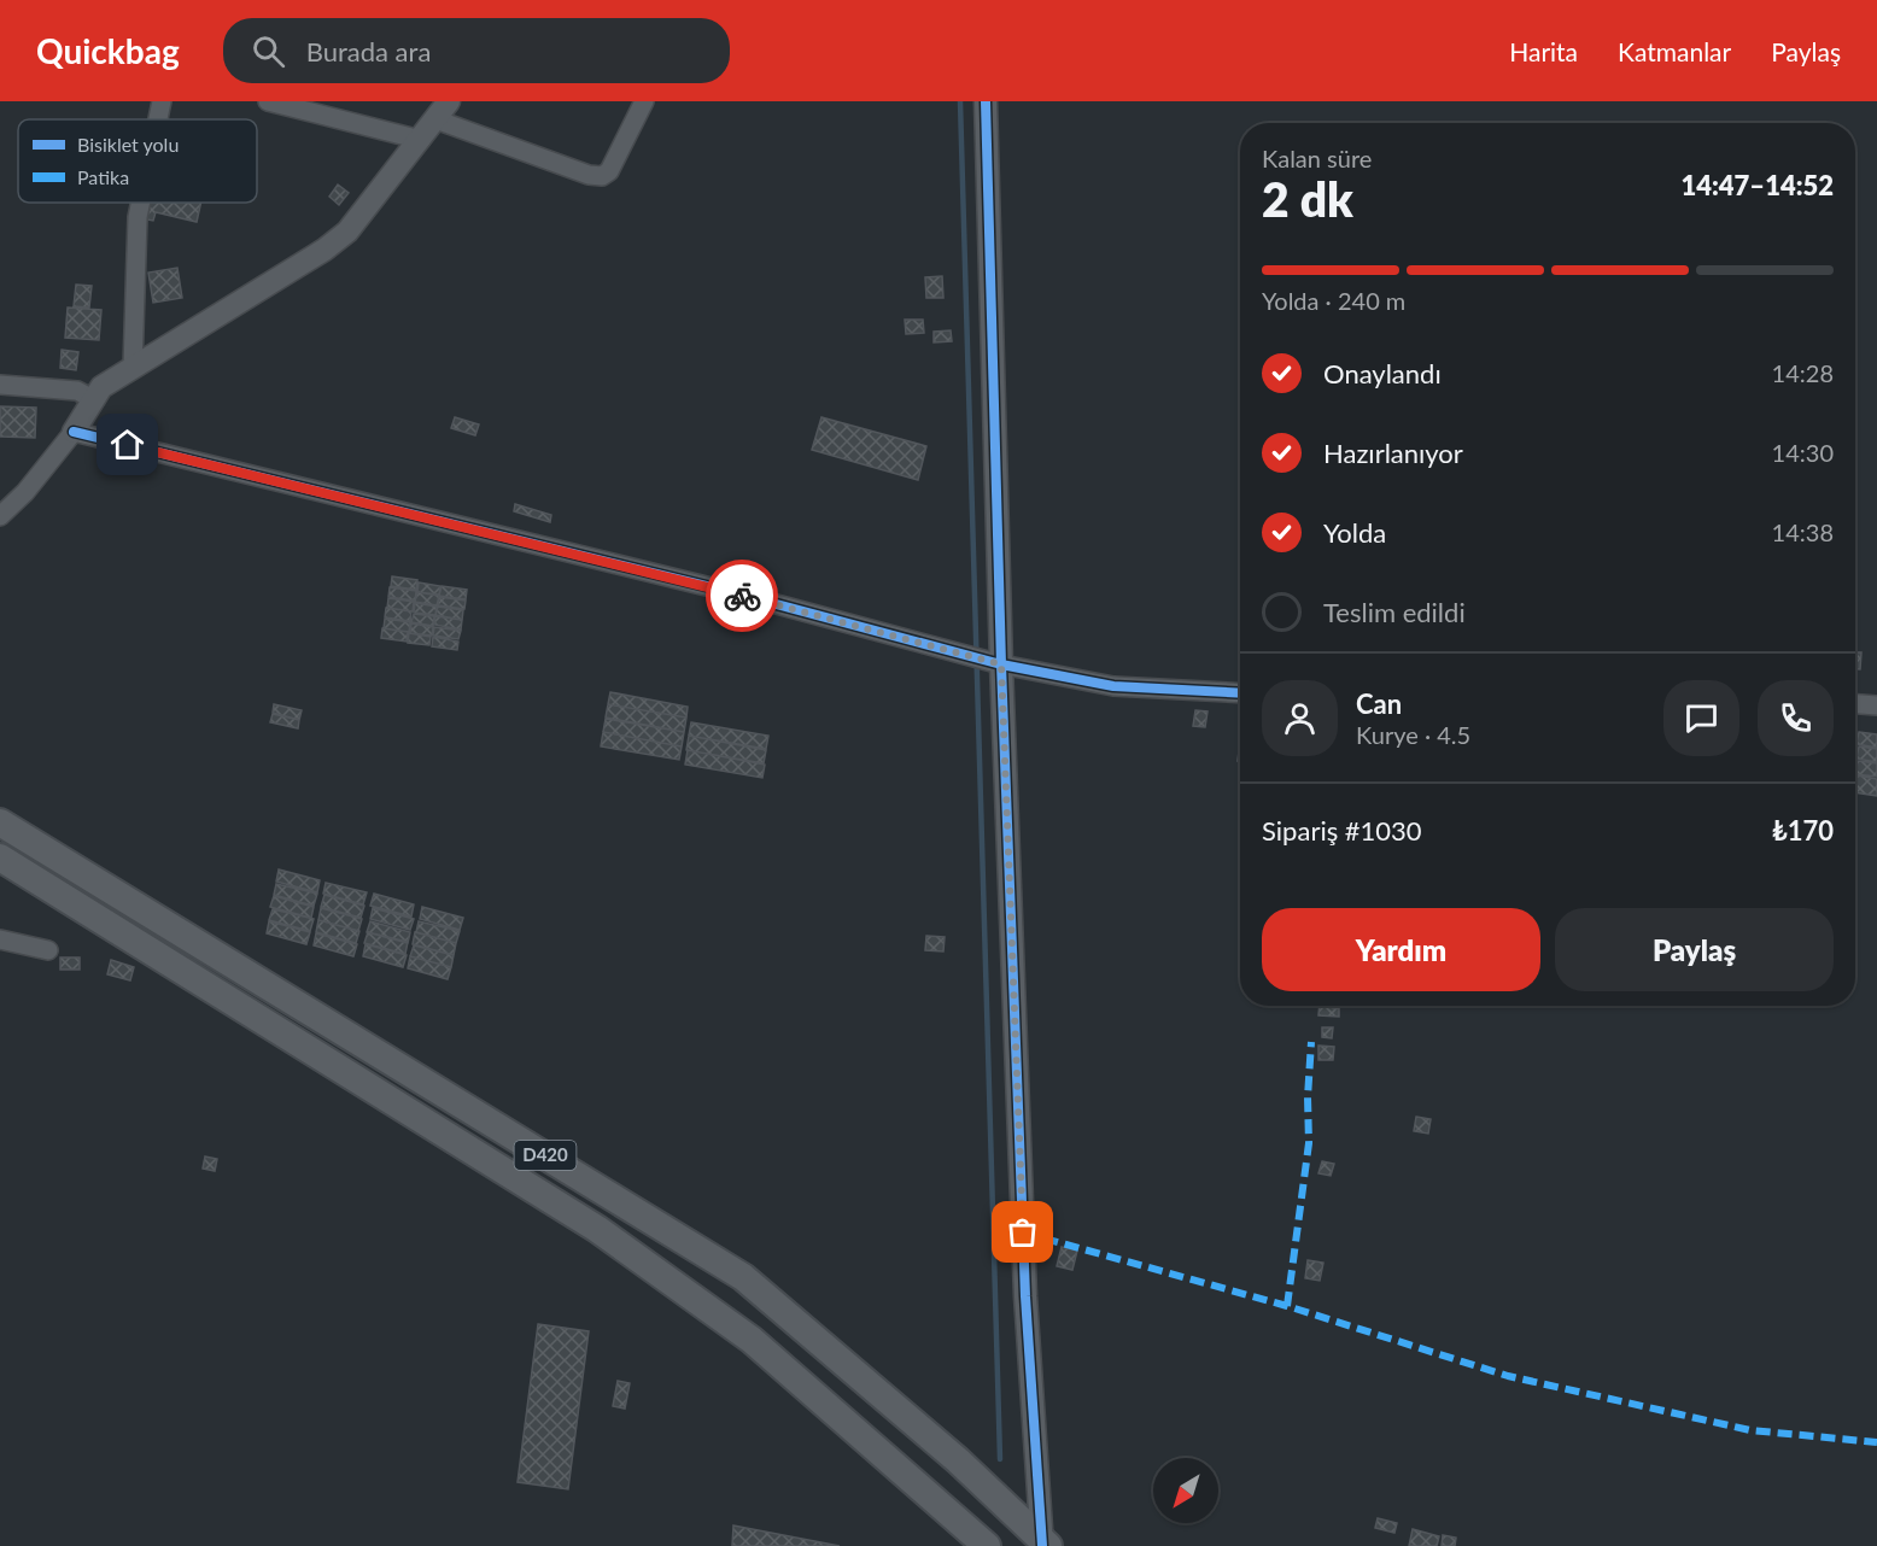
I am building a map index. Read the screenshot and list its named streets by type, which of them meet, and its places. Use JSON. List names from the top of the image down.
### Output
{
  "streets": {
    "main road": ["D420"]
  },
  "legend": ["Bisiklet yolu", "Patika"],
  "north": "bottom left",
  "page": {
    "header": "Quickbag",
    "search": "Burada ara",
    "nav": ["Harita", "Katmanlar", "Paylaş"],
    "heading": ["2 dk", "Kalan süre", "14:47–14:52"],
    "panel": [
      "Can",
      "Kurye · 4.5",
      "Sipariş #1030",
      "₺170"
    ],
    "bar": "Yolda · 240 m",
    "list": [
      ["Onaylandı", "14:28"],
      ["Hazırlanıyor", "14:30"],
      ["Yolda", "14:38"],
      "Teslim edildi"
    ],
    "buttons": ["Yardım", "Paylaş"]
  }
}
